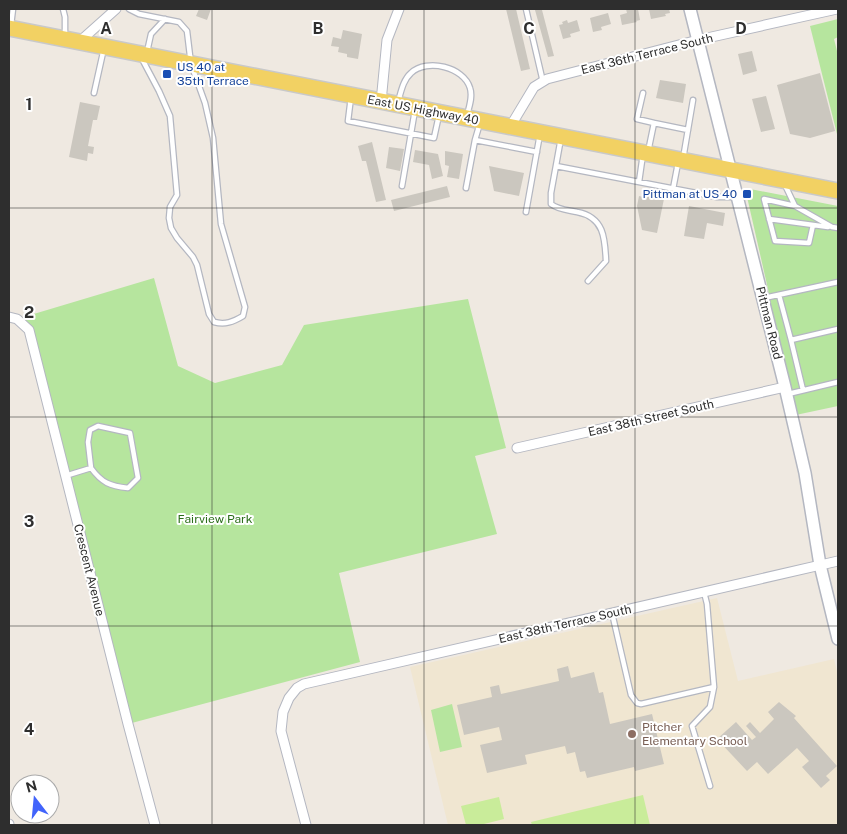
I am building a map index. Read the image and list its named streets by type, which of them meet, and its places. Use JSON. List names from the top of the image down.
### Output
{
  "streets": {
    "main road": ["East US Highway 40"],
    "street": [
      "East 36th Terrace South",
      "Pittman Road",
      "East 38th Street South",
      "Crescent Avenue",
      "East 38th Terrace South"
    ]
  },
  "crossings": [
    ["East 36th Terrace South", "East US Highway 40"],
    ["East 36th Terrace South", "Pittman Road"],
    ["East US Highway 40", "Pittman Road"],
    ["Pittman Road", "East 38th Street South"],
    ["Pittman Road", "East 38th Terrace South"]
  ],
  "parks": ["Fairview Park"],
  "places": {
    "transit": ["US 40 at 35th Terrace", "Pittman at US 40"],
    "other": ["Pitcher Elementary School"]
  },
  "north": "top",
  "grid": {
    "columns": [
      "A",
      "B",
      "C",
      "D"
    ],
    "rows": [
      "1",
      "2",
      "3",
      "4"
    ]
  }
}
